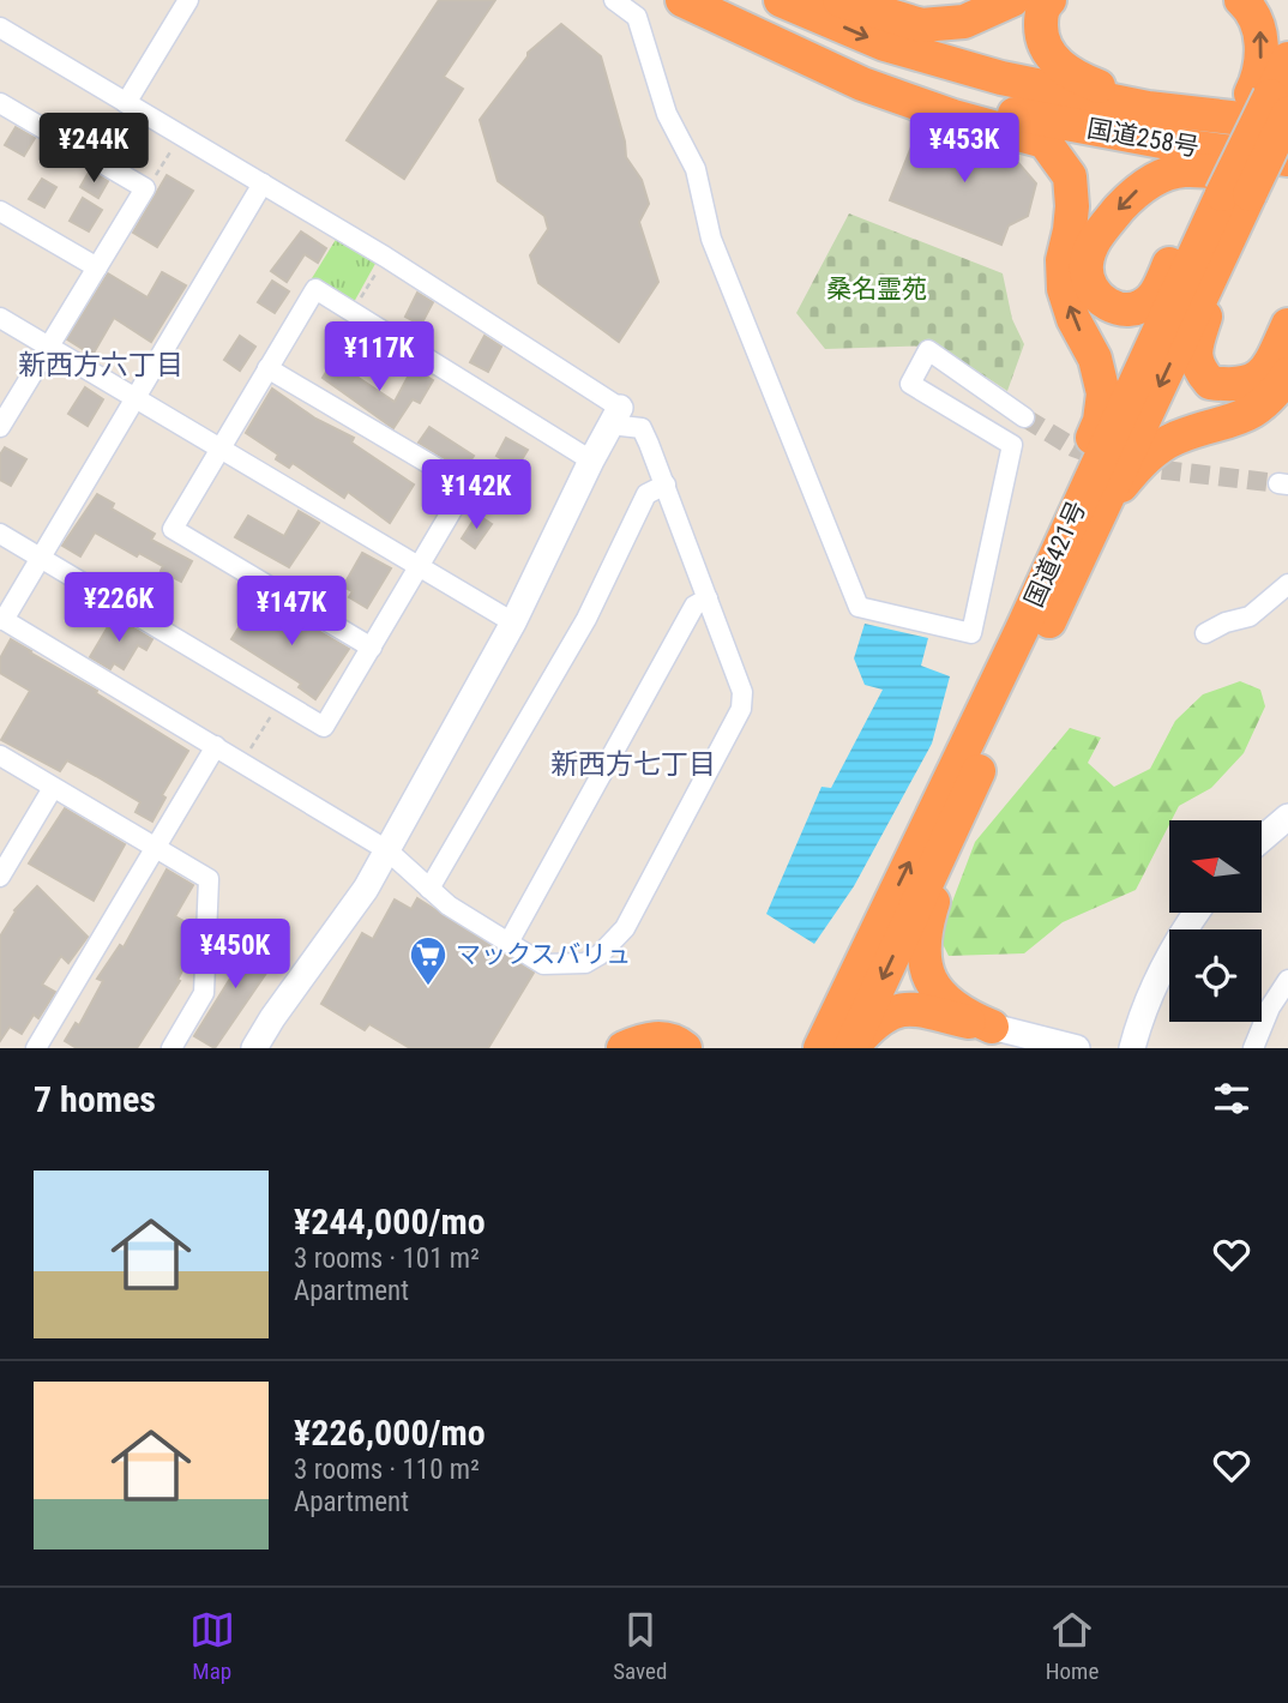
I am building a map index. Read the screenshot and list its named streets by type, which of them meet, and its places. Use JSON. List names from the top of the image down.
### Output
{
  "streets": {
    "highway": ["国道258号", "国道421号"]
  },
  "crossings": [
    ["国道258号", "国道421号"]
  ],
  "districts": ["新西方六丁目", "新西方七丁目"],
  "parks": ["桑名霊苑"],
  "places": {
    "supermarket": ["マックスバリュ"]
  },
  "north": "left",
  "page": {
    "price": [
      "¥244K",
      "¥453K",
      "¥117K",
      "¥142K",
      "¥226K",
      "¥147K",
      "¥450K"
    ],
    "heading": "7 homes",
    "list": [
      {
        "name": "¥244,000/mo",
        "note": "3 rooms · 101 m² · Apartment"
      },
      {
        "name": "¥226,000/mo",
        "note": "3 rooms · 110 m² · Apartment"
      }
    ],
    "tabs": ["Map", "Saved", "Home"]
  }
}
